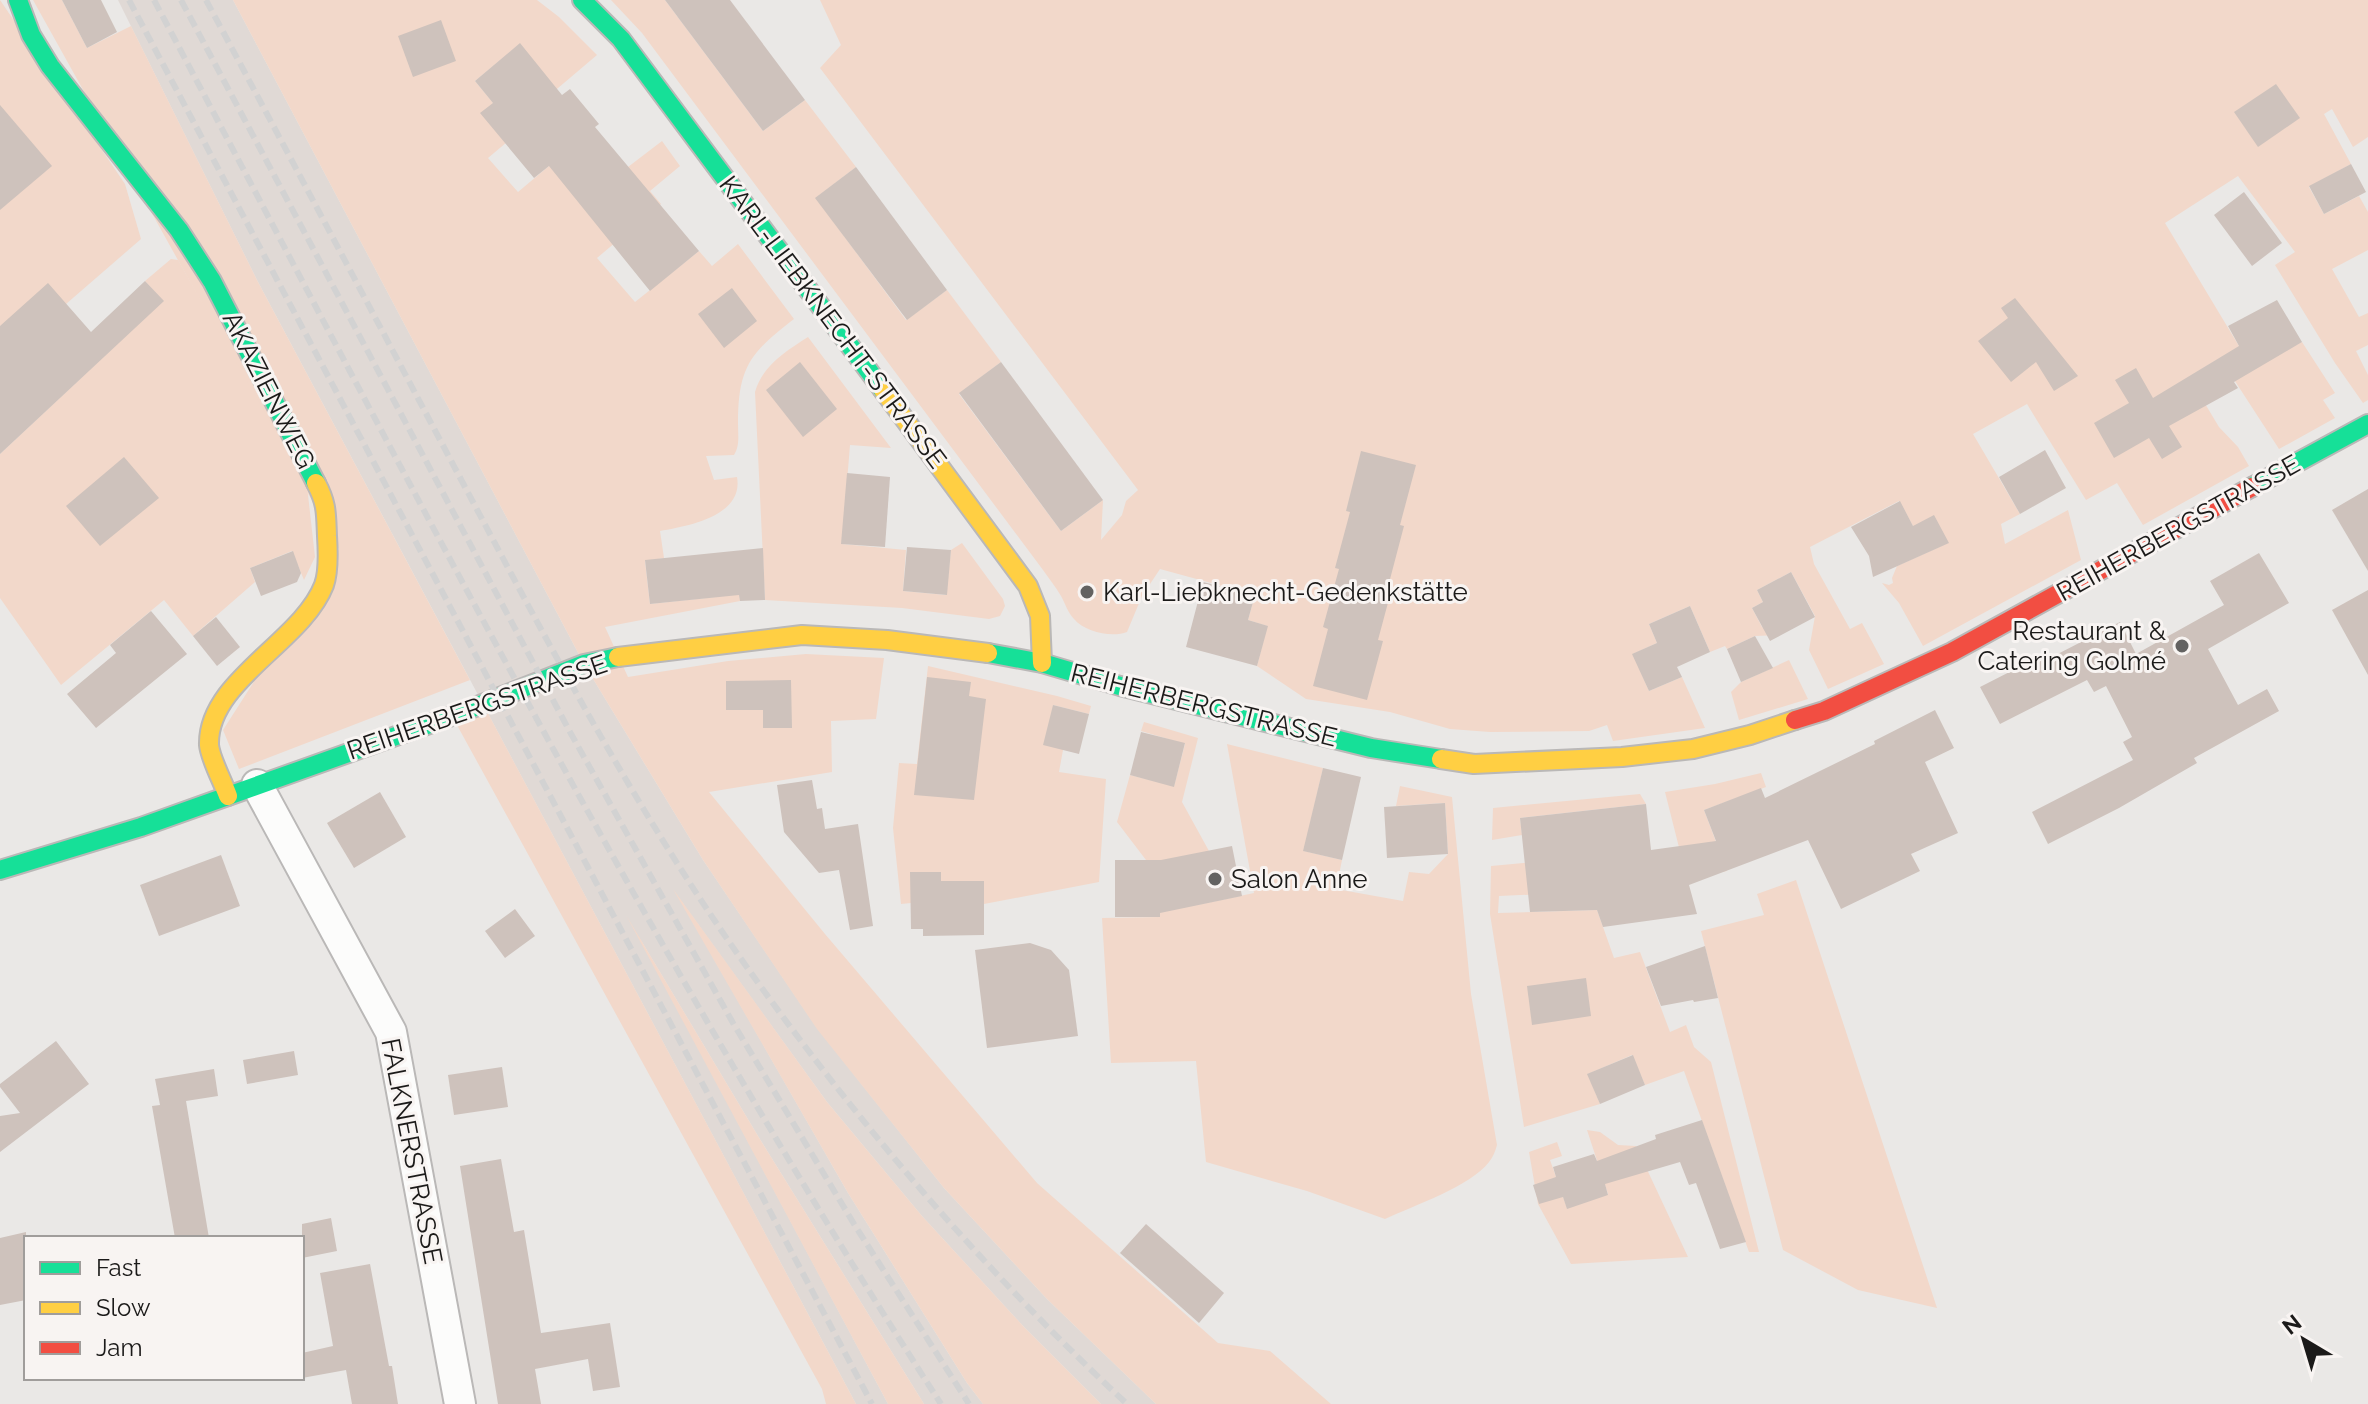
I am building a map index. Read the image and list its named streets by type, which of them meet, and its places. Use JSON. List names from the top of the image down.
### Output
{
  "streets": {
    "street": [
      "KARL-LIEBKNECHT-STRASSE",
      "AKAZIENWEG",
      "REIHERBERGSTRASSE",
      "FALKNERSTRASSE"
    ]
  },
  "crossings": [
    ["KARL-LIEBKNECHT-STRASSE", "REIHERBERGSTRASSE"],
    ["AKAZIENWEG", "REIHERBERGSTRASSE"],
    ["REIHERBERGSTRASSE", "FALKNERSTRASSE"]
  ],
  "places": ["Karl-Liebknecht-Gedenkstätte", "Restaurant & Catering Golmé", "Salon Anne"],
  "legend": ["Fast", "Slow", "Jam"],
  "north": "top left"
}
